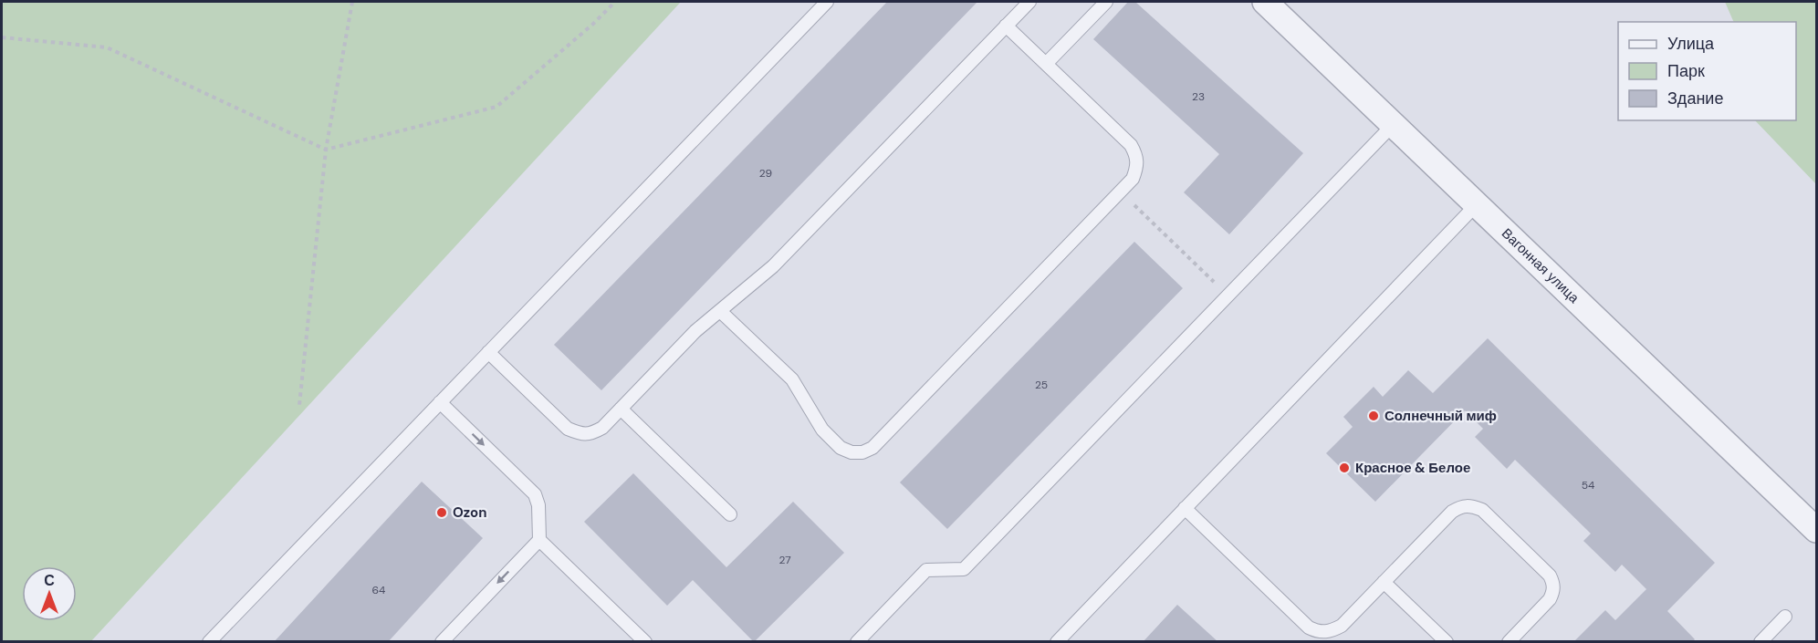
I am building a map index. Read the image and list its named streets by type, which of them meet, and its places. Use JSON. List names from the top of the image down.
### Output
{
  "streets": {
    "street": ["Вагонная улица"]
  },
  "places": ["Солнечный миф", "Красное & Белое", "Ozon"],
  "house_numbers": [
    "23",
    "29",
    "25",
    "54",
    "27",
    "64"
  ],
  "legend": ["Улица", "Парк", "Здание"],
  "north": "top"
}
